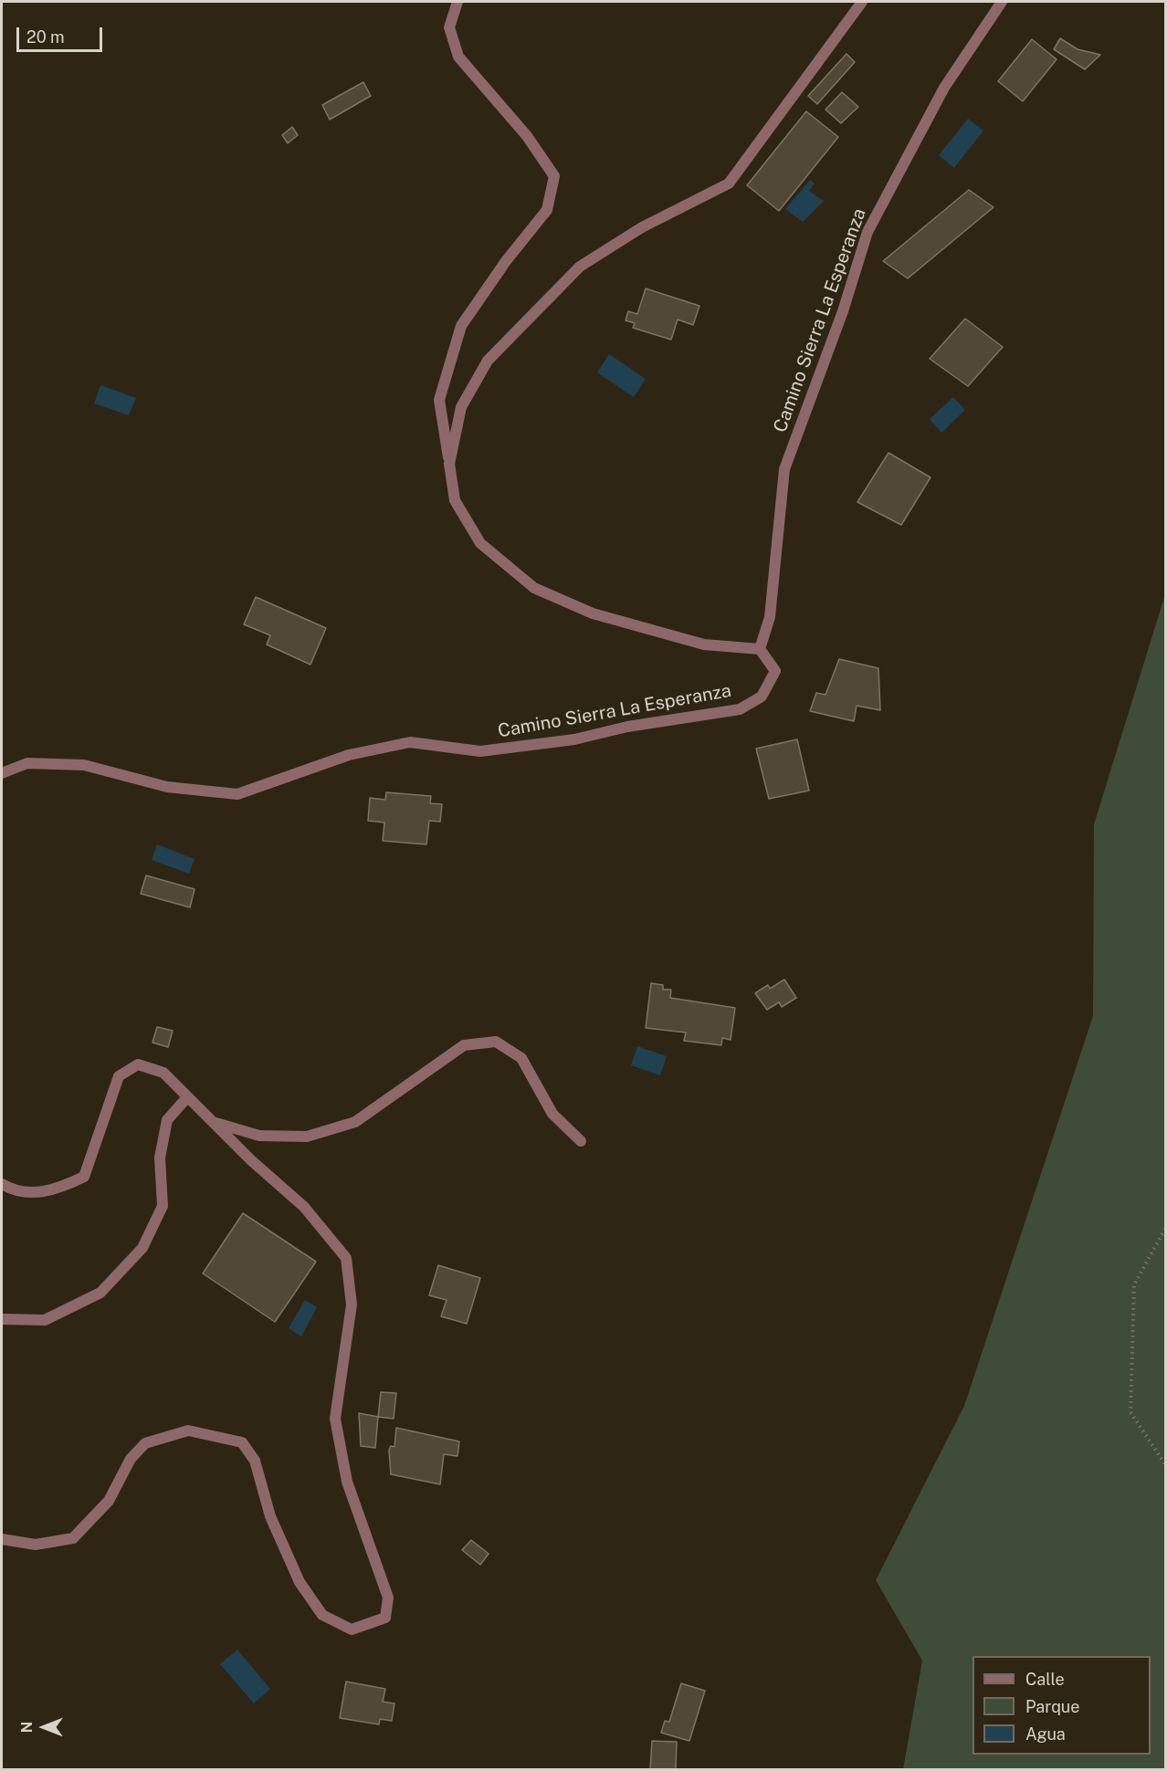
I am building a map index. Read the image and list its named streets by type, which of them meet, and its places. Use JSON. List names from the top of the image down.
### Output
{
  "streets": {
    "street": ["Camino Sierra La Esperanza"]
  },
  "legend": ["Calle", "Parque", "Agua"],
  "scale_bar": "20 m",
  "north": "left"
}
